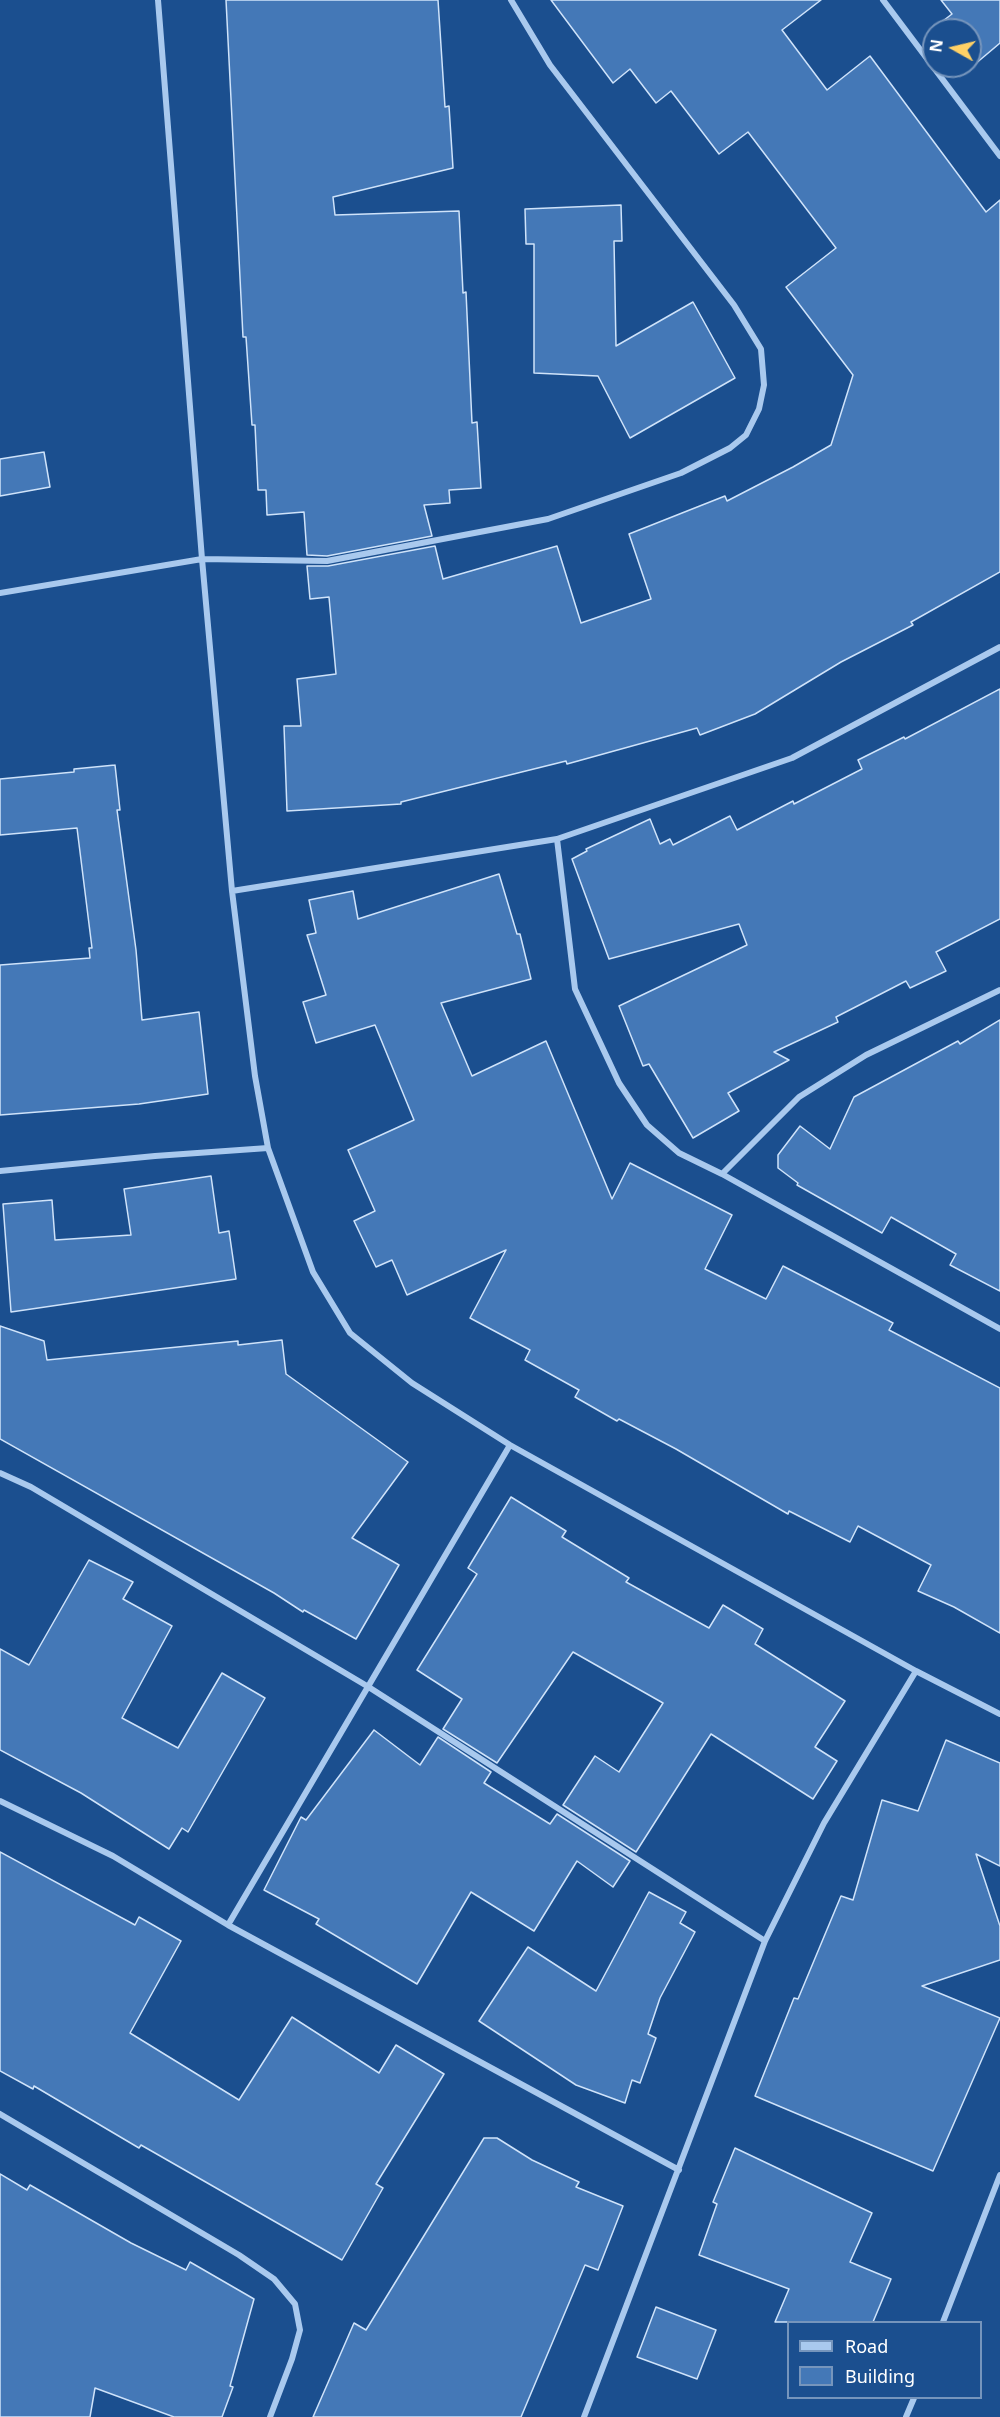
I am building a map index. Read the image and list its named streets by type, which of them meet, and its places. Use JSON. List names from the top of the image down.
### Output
{
  "legend": ["Road", "Building"],
  "north": "left"
}
